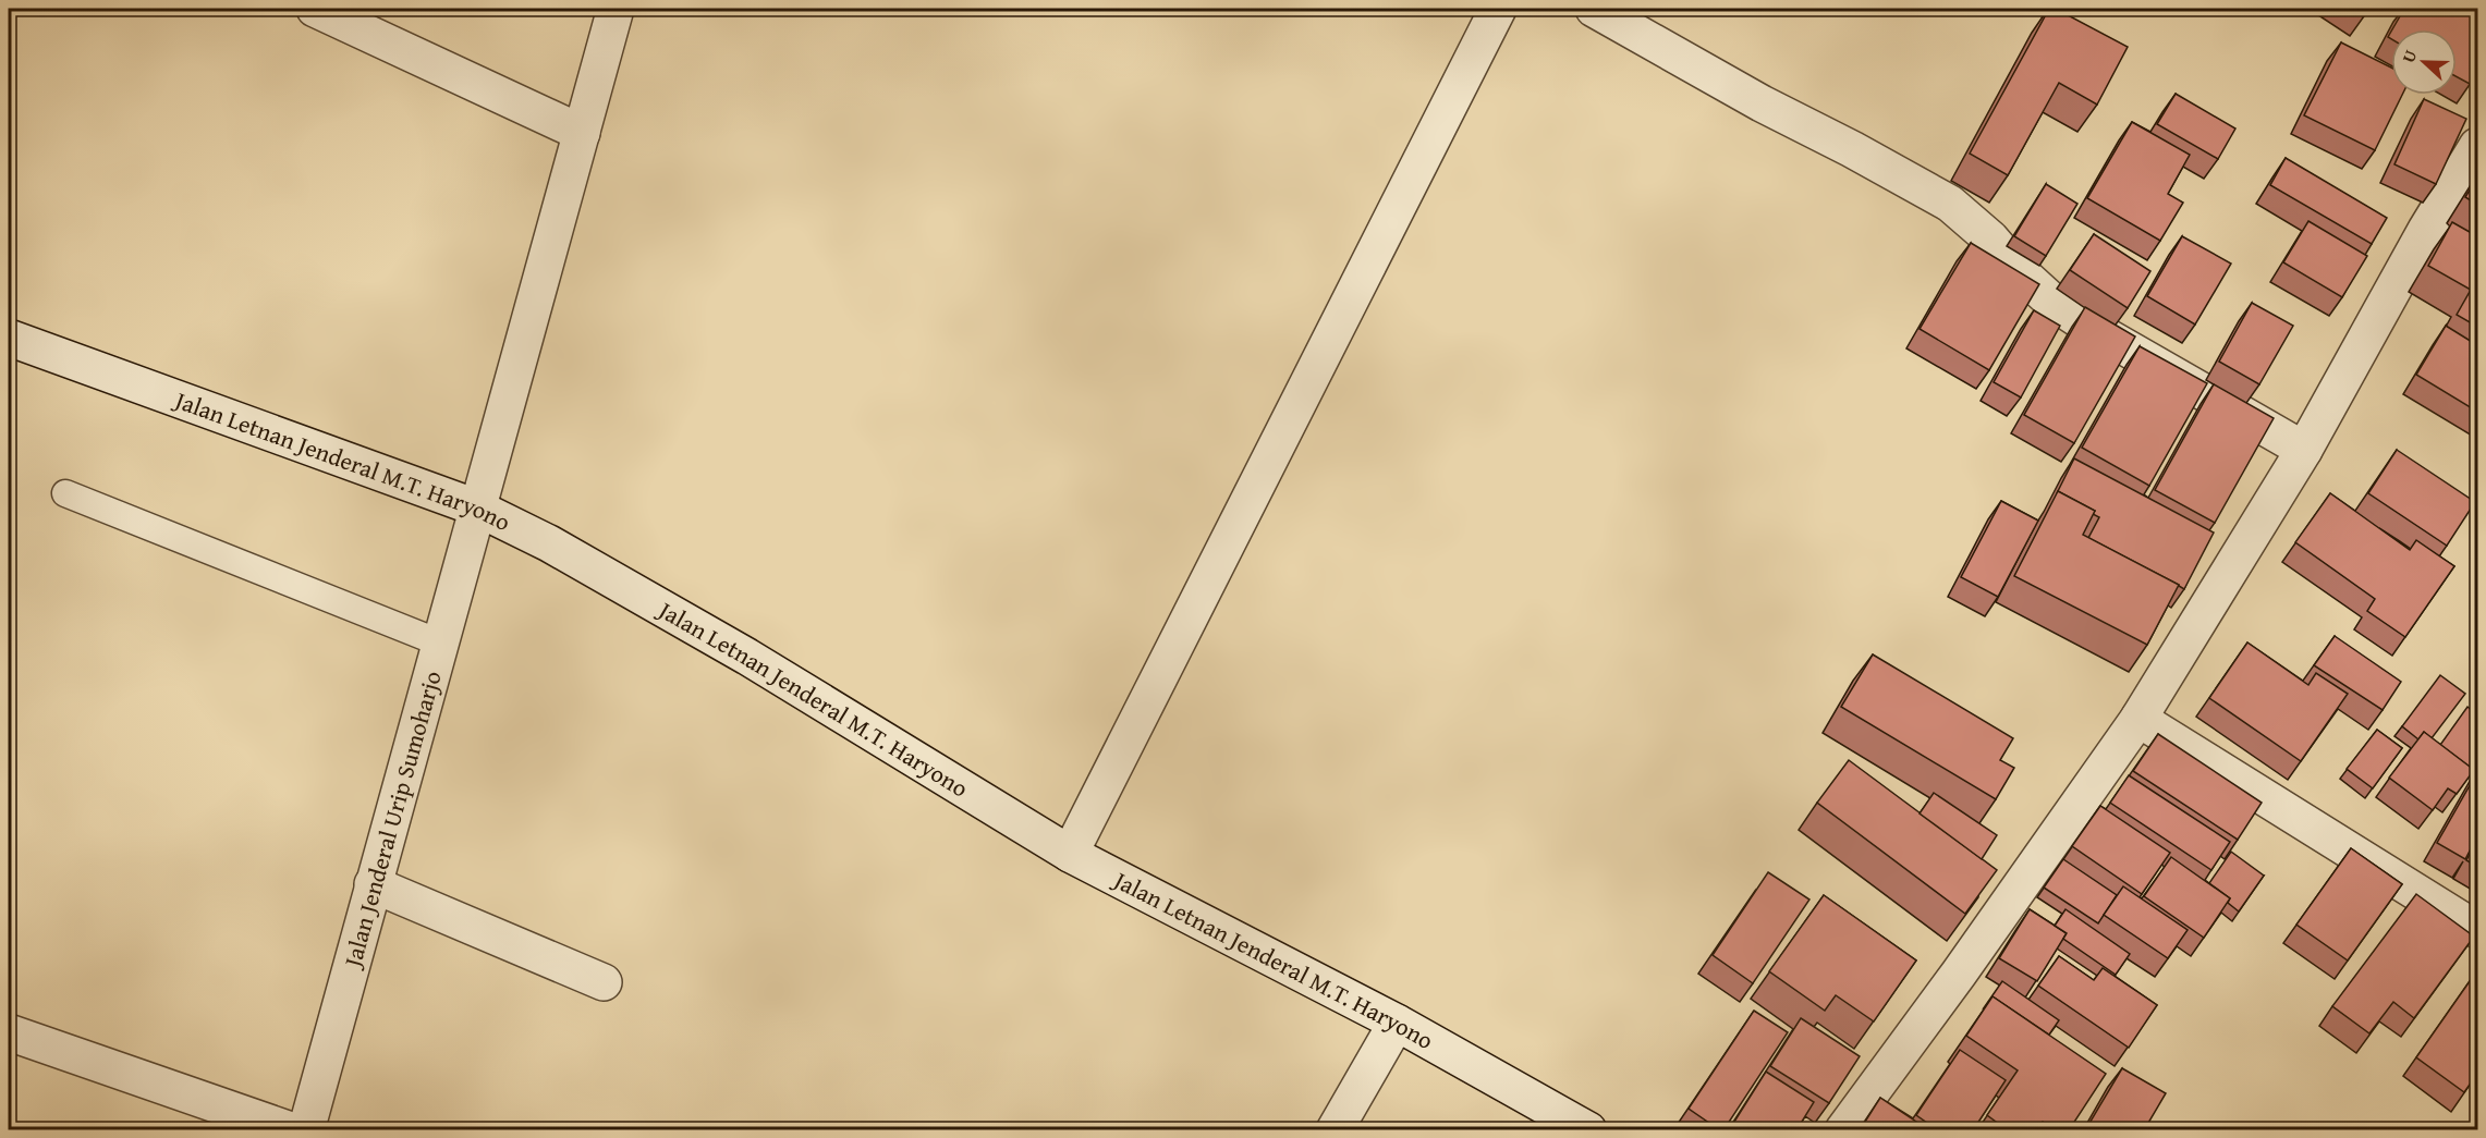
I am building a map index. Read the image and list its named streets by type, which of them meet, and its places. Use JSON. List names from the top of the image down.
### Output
{
  "streets": {
    "street": ["Jalan Letnan Jenderal M.T. Haryono", "Jalan Jenderal Urip Sumoharjo"]
  },
  "crossings": [
    ["Jalan Letnan Jenderal M.T. Haryono", "Jalan Jenderal Urip Sumoharjo"]
  ],
  "north": "left"
}
